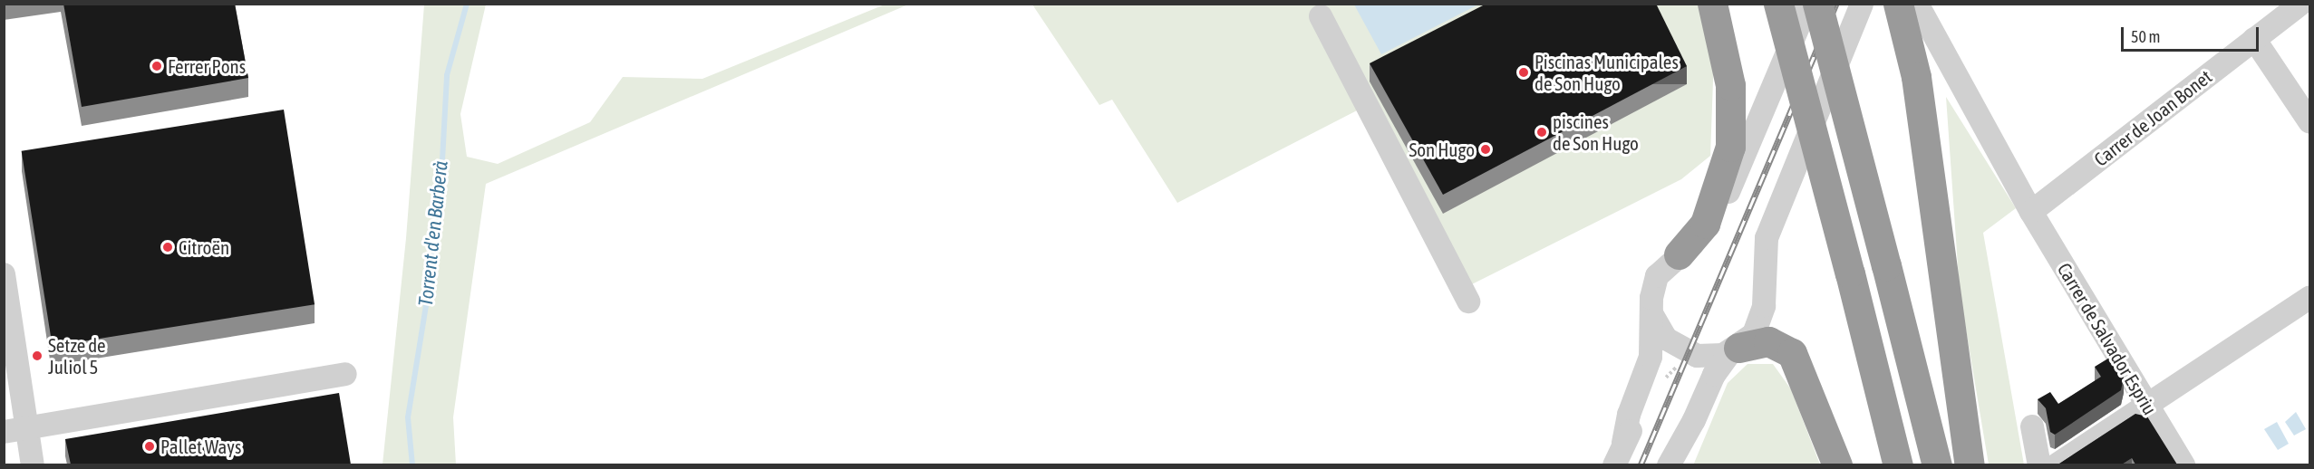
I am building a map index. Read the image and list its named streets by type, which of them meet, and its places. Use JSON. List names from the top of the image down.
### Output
{
  "streets": {
    "street": ["Carrer de Joan Bonet", "Carrer de Salvador Espriu"]
  },
  "crossings": [
    ["Carrer de Joan Bonet", "Carrer de Salvador Espriu"]
  ],
  "water": ["Torrent d'en Barberà"],
  "places": [
    "Ferrer Pons",
    "Piscinas Municipales de Son Hugo",
    "piscines de Son Hugo",
    "Son Hugo",
    "Citroën",
    "Setze de Juliol 5",
    "Pallet Ways"
  ],
  "scale_bar": "50 m"
}
